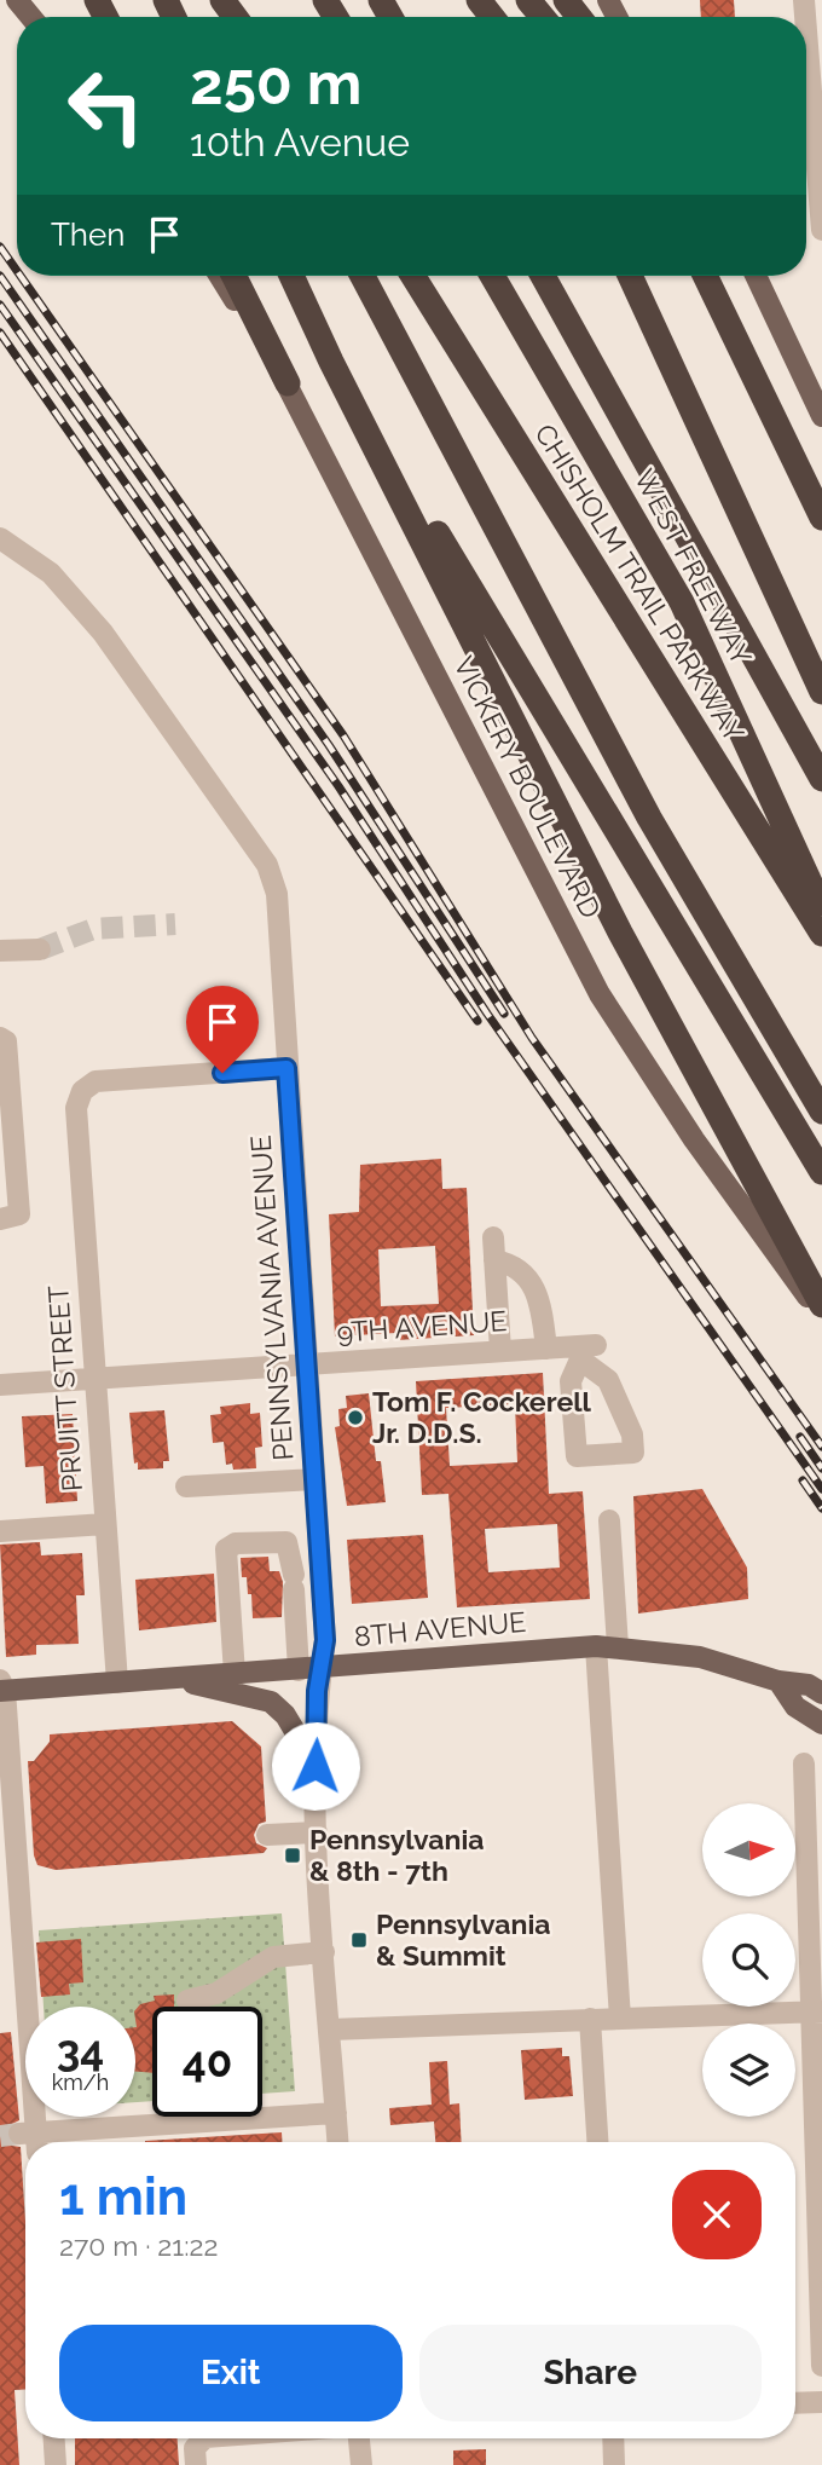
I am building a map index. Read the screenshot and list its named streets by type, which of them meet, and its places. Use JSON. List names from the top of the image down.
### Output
{
  "streets": {
    "highway": ["WEST FREEWAY", "CHISHOLM TRAIL PARKWAY"],
    "main road": ["VICKERY BOULEVARD", "8TH AVENUE"],
    "street": ["PENNSYLVANIA AVENUE", "9TH AVENUE", "PRUITT STREET"]
  },
  "crossings": [
    ["PENNSYLVANIA AVENUE", "9TH AVENUE"],
    ["PENNSYLVANIA AVENUE", "PRUITT STREET"],
    ["PENNSYLVANIA AVENUE", "8TH AVENUE"],
    ["9TH AVENUE", "PRUITT STREET"],
    ["PRUITT STREET", "8TH AVENUE"]
  ],
  "places": {
    "other": ["Tom F. Cockerell Jr. D.D.S."],
    "transit": ["Pennsylvania & 8th - 7th", "Pennsylvania & Summit"]
  },
  "north": "right",
  "page": {
    "turn": ["250 m", "10th Avenue"],
    "then": "Then",
    "speed": "34 km/h",
    "limit": "40",
    "heading": ["1 min", "270 m · 21:22"],
    "buttons": ["Exit", "Share"]
  }
}
